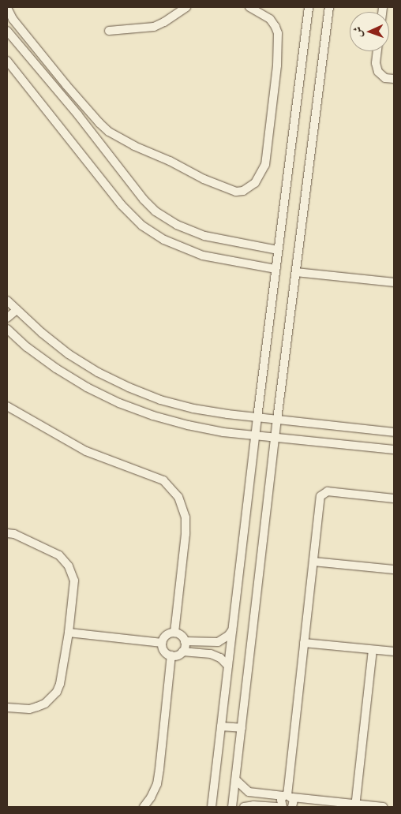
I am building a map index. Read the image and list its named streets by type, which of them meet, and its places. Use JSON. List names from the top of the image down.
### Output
{
  "north": "left"
}
